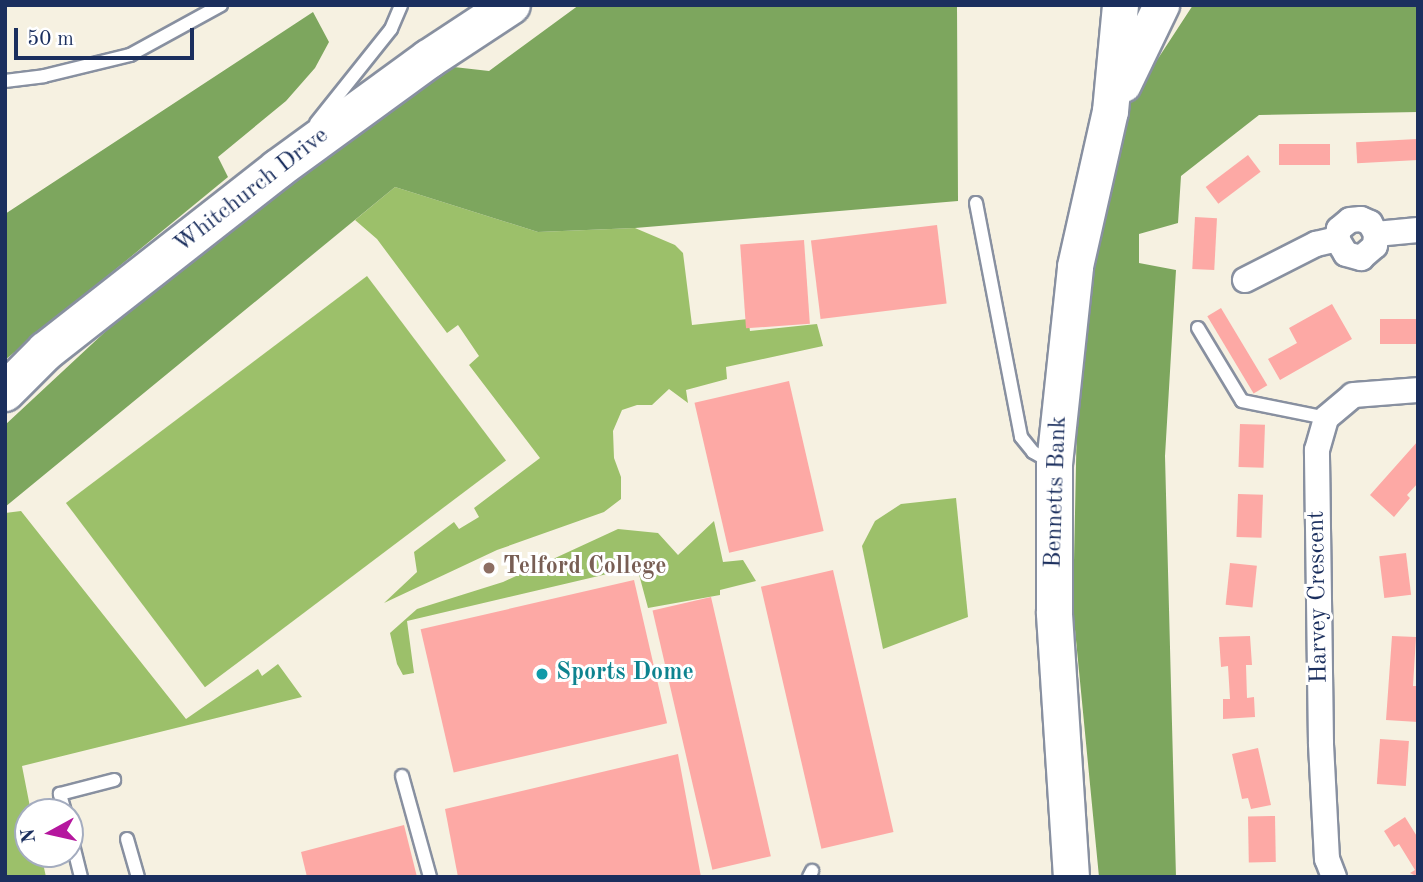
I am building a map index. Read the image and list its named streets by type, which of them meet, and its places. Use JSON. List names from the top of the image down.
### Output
{
  "streets": {
    "main road": ["Whitchurch Drive", "Bennetts Bank"],
    "street": ["Harvey Crescent"]
  },
  "places": ["Telford College", "Sports Dome"],
  "scale_bar": "50 m",
  "north": "left"
}
